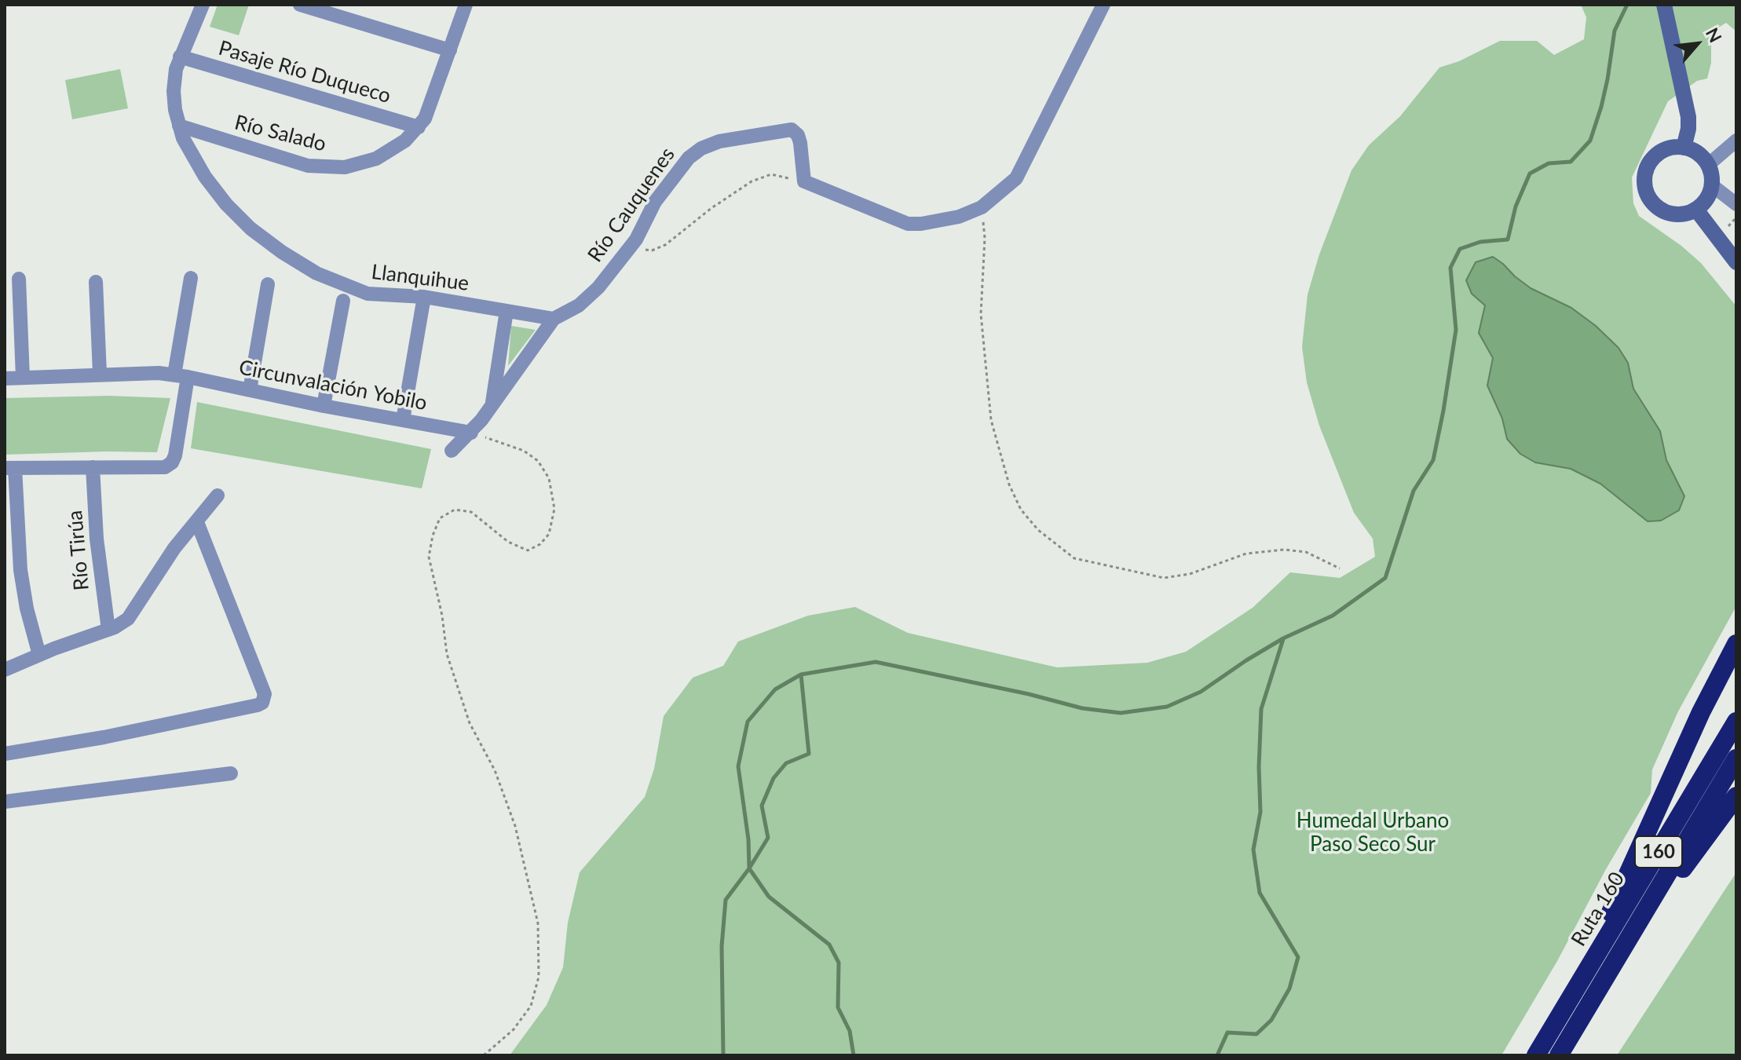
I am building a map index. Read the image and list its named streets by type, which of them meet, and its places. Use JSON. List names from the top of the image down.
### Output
{
  "streets": {
    "highway": ["160", "Ruta 160"],
    "street": [
      "Pasaje Río Duqueco",
      "Río Salado",
      "Río Cauquenes",
      "Llanquihue",
      "Circunvalación Yobilo",
      "Río Tirúa"
    ]
  },
  "crossings": [
    ["Pasaje Río Duqueco", "Río Salado"],
    ["Pasaje Río Duqueco", "Llanquihue"],
    ["Río Salado", "Llanquihue"],
    ["Río Cauquenes", "Llanquihue"]
  ],
  "parks": ["Humedal Urbano Paso Seco Sur"],
  "north": "top right"
}
